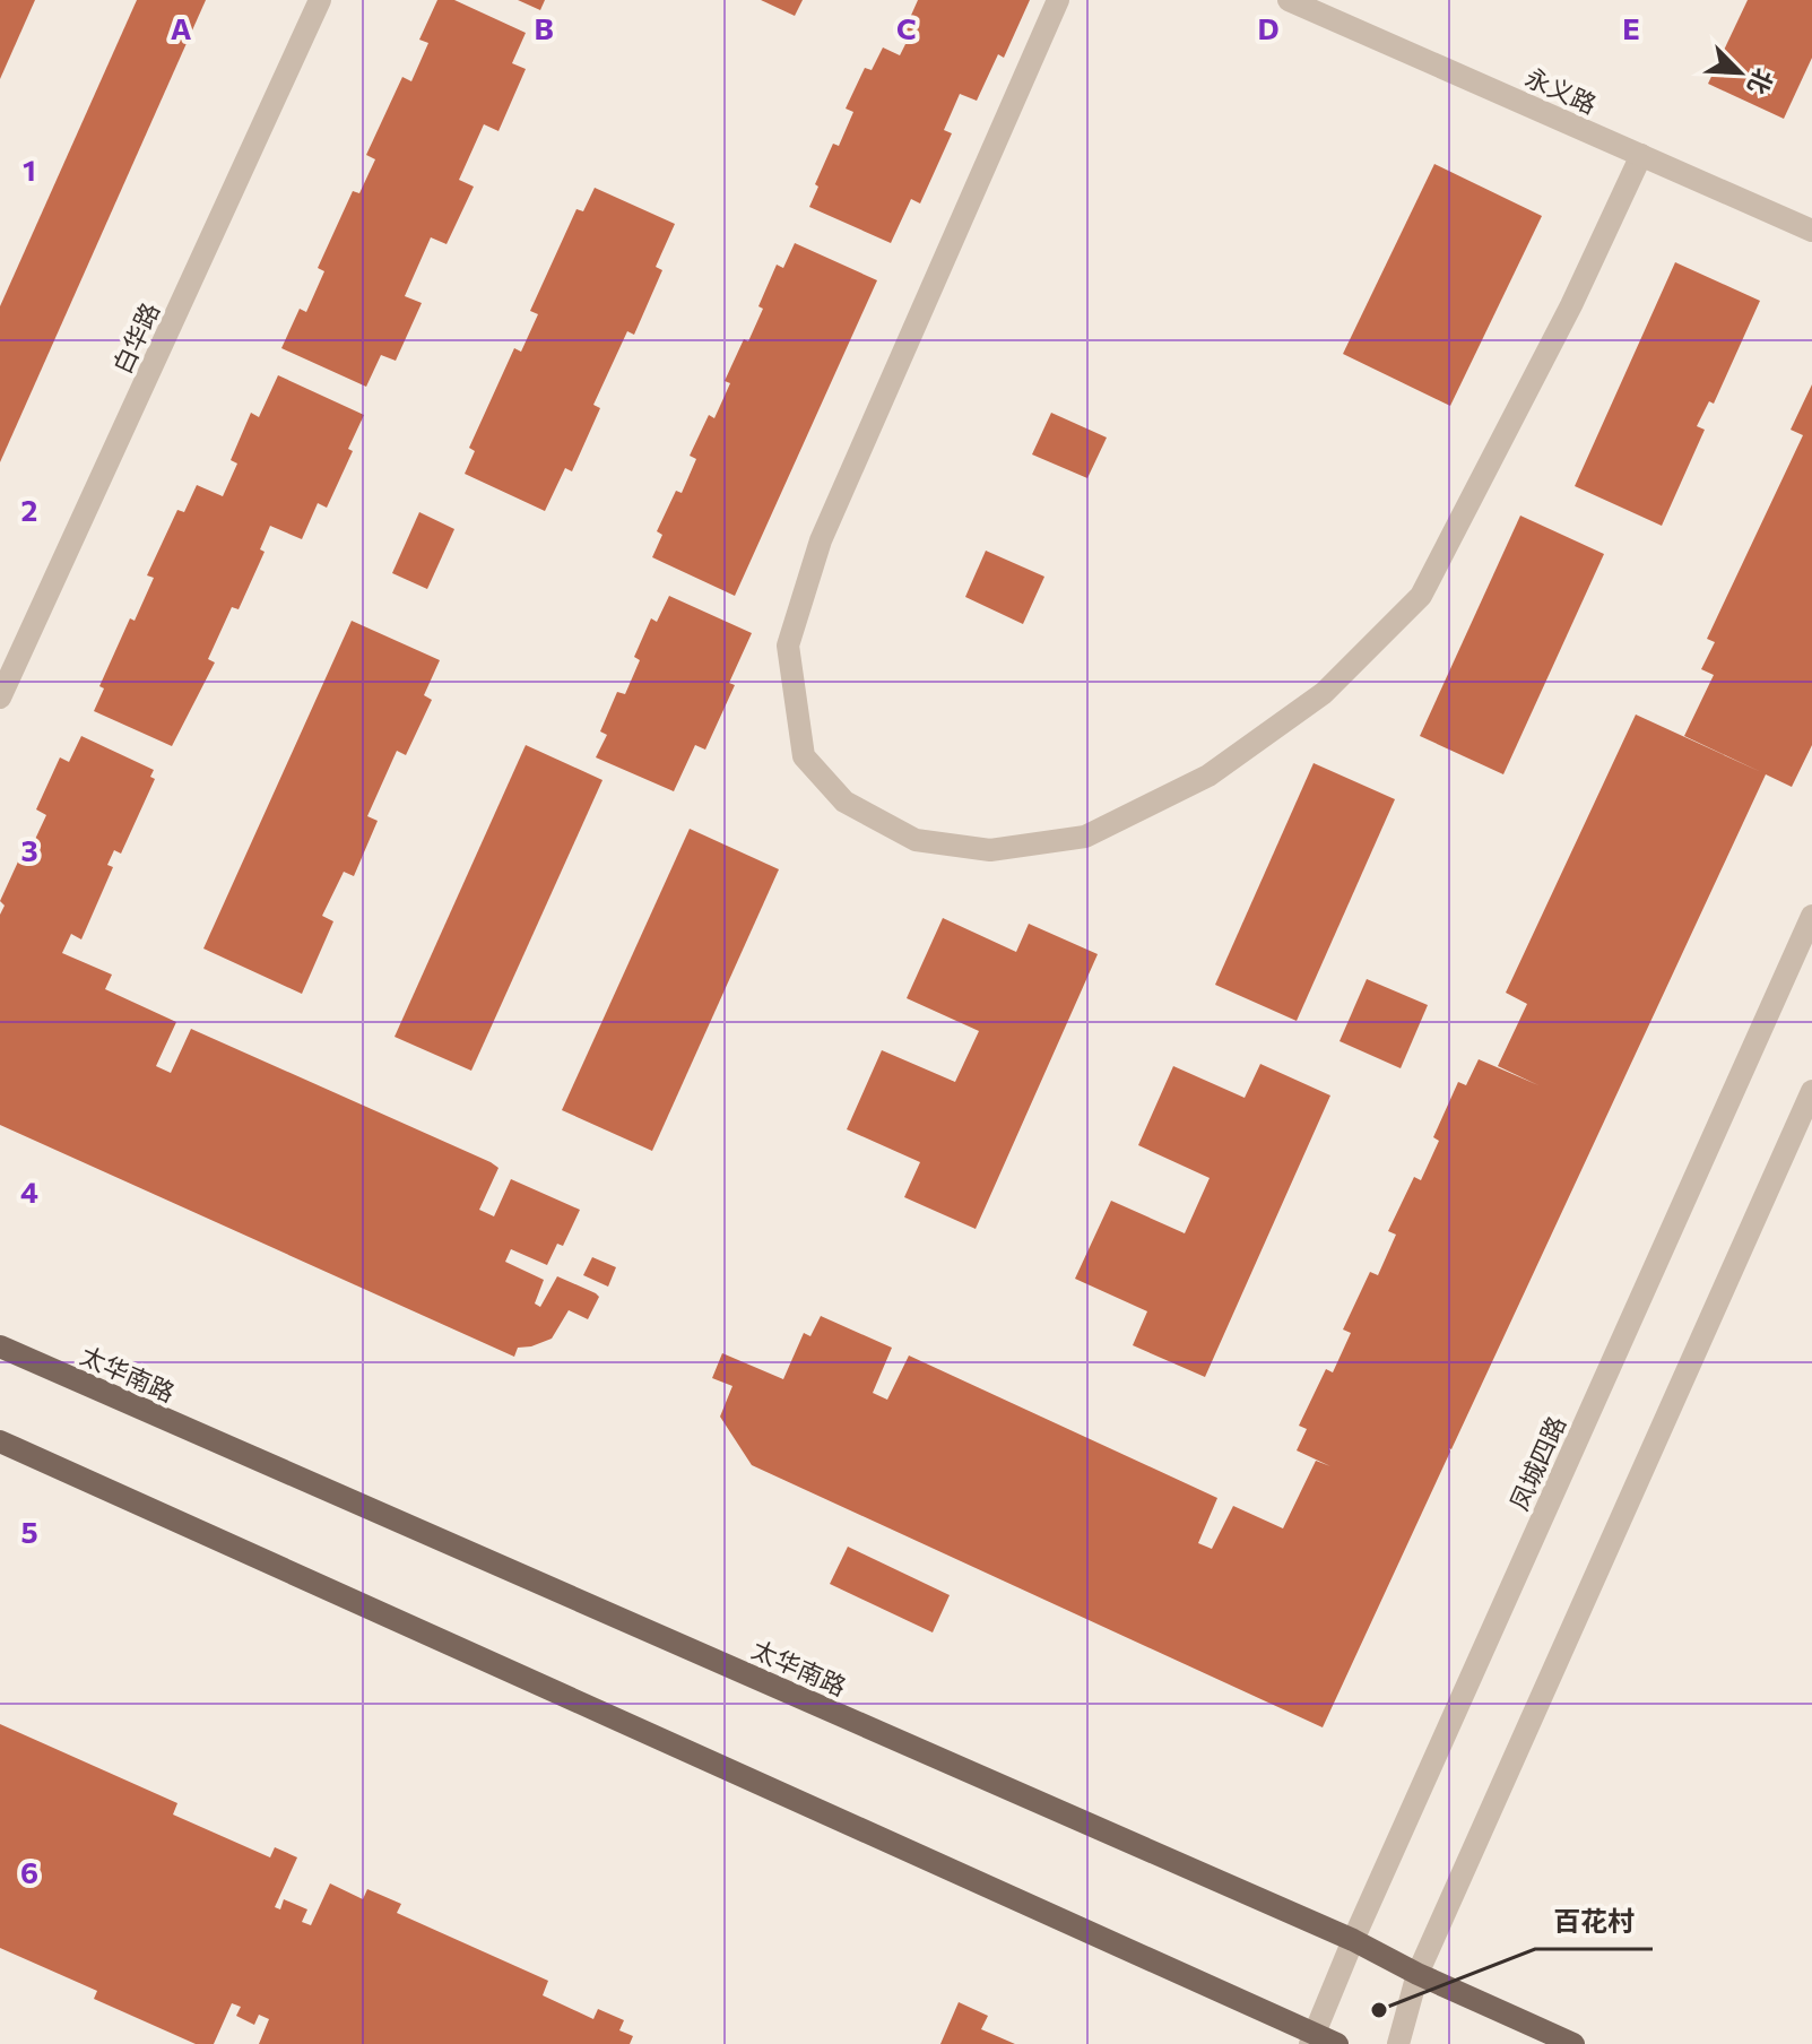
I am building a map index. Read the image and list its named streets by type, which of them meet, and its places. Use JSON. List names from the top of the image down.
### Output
{
  "streets": {
    "main road": ["太华南路"],
    "street": ["永义路", "白华路", "凤城四路"]
  },
  "crossings": [
    ["太华南路", "凤城四路"]
  ],
  "places": ["百花村"],
  "north": "bottom right",
  "grid": {
    "columns": [
      "A",
      "B",
      "C",
      "D",
      "E"
    ],
    "rows": [
      "1",
      "2",
      "3",
      "4",
      "5",
      "6"
    ]
  }
}
